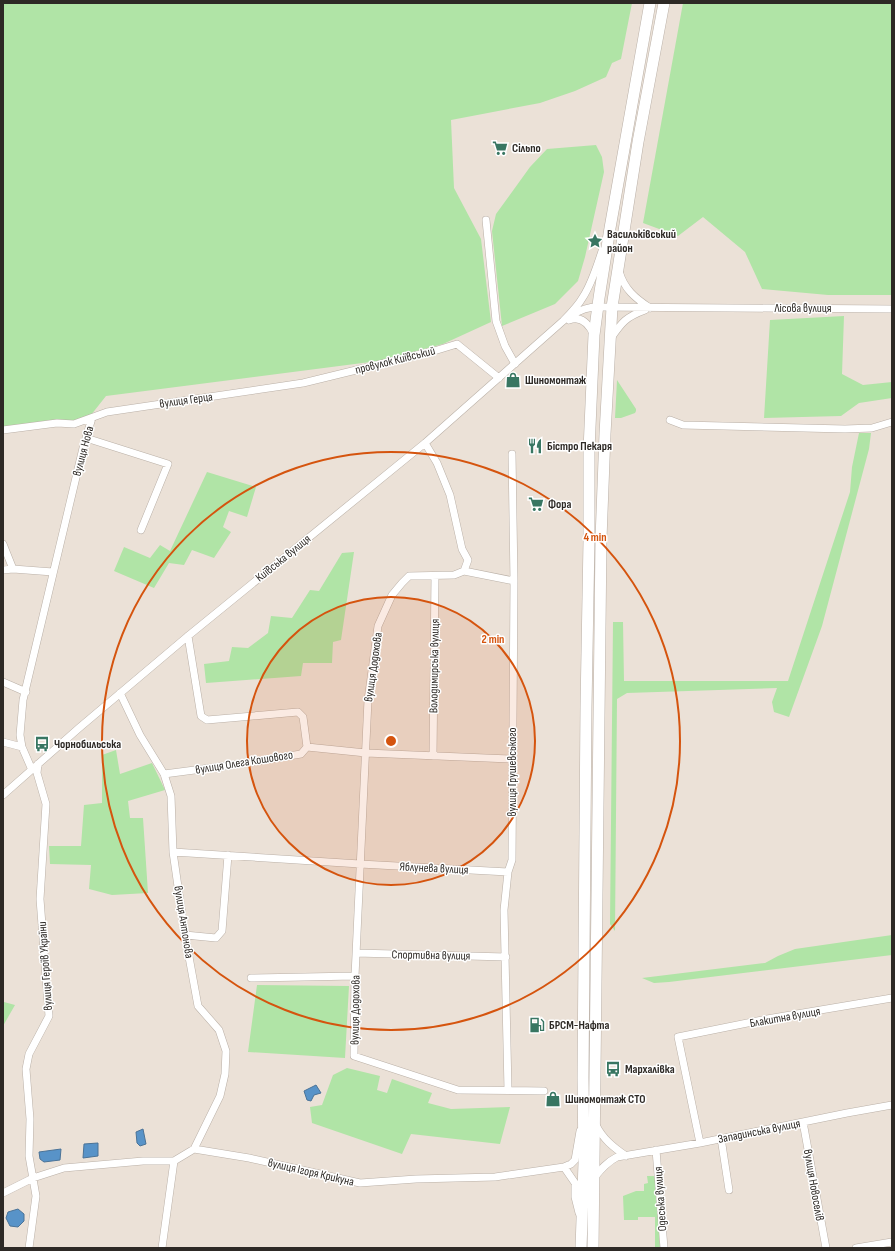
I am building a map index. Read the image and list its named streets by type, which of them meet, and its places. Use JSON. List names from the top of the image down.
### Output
{
  "streets": {
    "street": [
      "Лісова вулиця",
      "провулок Київський",
      "вулиця Герца",
      "вулиця Нова",
      "Київська вулиця",
      "Володимирська вулиця",
      "вулиця Додохова",
      "вулиця Олега Кошового",
      "вулиця Грушевського",
      "Яблунева вулиця",
      "вулиця Антонова",
      "Спортивна вулиця",
      "вулиця Героїв України",
      "Блакитна вулиця",
      "Западинська вулиця",
      "вулиця Ігоря Крикуна",
      "вулиця Новоселів",
      "Одеська вулиця"
    ]
  },
  "crossings": [
    ["Лісова вулиця", "Київська вулиця"],
    ["провулок Київський", "вулиця Герца"],
    ["провулок Київський", "Київська вулиця"],
    ["вулиця Герца", "вулиця Нова"],
    ["вулиця Нова", "Київська вулиця"],
    ["Київська вулиця", "вулиця Антонова"],
    ["Київська вулиця", "вулиця Героїв України"],
    ["Володимирська вулиця", "вулиця Додохова"],
    ["Володимирська вулиця", "вулиця Олега Кошового"],
    ["вулиця Додохова", "вулиця Олега Кошового"],
    ["вулиця Додохова", "вулиця Грушевського"],
    ["вулиця Додохова", "Яблунева вулиця"],
    ["вулиця Додохова", "Спортивна вулиця"],
    ["вулиця Олега Кошового", "вулиця Грушевського"],
    ["вулиця Олега Кошового", "вулиця Антонова"],
    ["вулиця Грушевського", "Яблунева вулиця"],
    ["вулиця Грушевського", "Спортивна вулиця"],
    ["вулиця Антонова", "вулиця Ігоря Крикуна"],
    ["Блакитна вулиця", "Западинська вулиця"],
    ["Западинська вулиця", "вулиця Новоселів"],
    ["Западинська вулиця", "Одеська вулиця"]
  ],
  "places": {
    "supermarket": ["Сільпо", "Фора"],
    "place": ["Васильківський район"],
    "shop": ["Шиномонтаж", "Шиномонтаж СТО"],
    "restaurant": ["Бістро Пекаря"],
    "bus stop": ["Чорнобильська", "Мархалівка"],
    "fuel station": ["БРСМ-Нафта"]
  },
  "rings": ["4 min", "2 min"]
}
